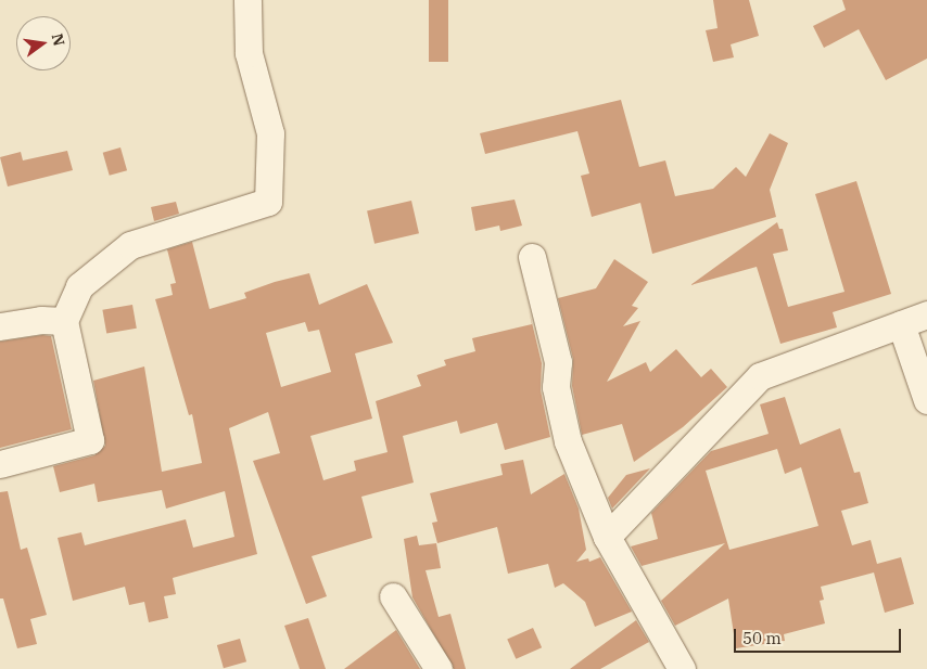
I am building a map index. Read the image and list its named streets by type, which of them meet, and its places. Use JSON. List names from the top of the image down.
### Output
{
  "scale_bar": "50 m",
  "north": "right"
}
